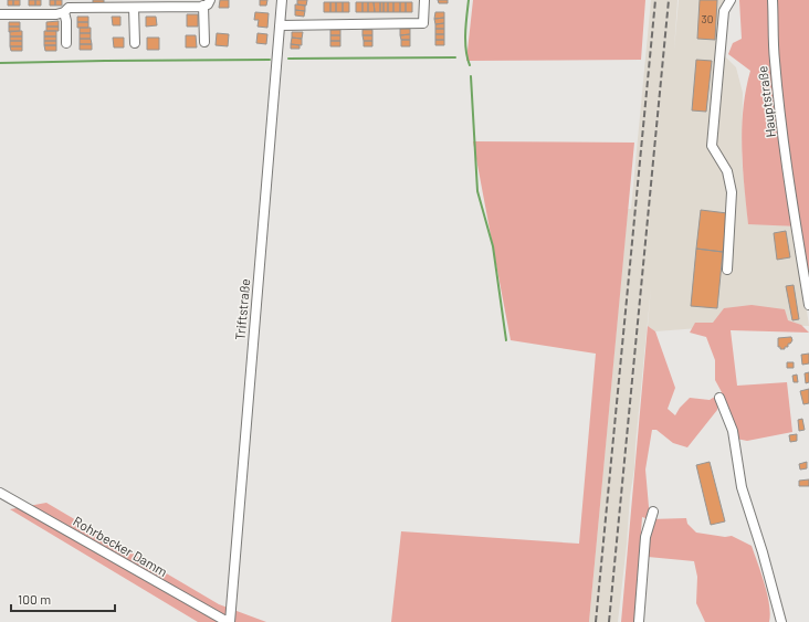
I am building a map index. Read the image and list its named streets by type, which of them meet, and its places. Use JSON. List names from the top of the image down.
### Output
{
  "streets": {
    "street": ["Hauptstraße", "Triftstraße", "Rohrbecker Damm"]
  },
  "crossings": [
    ["Triftstraße", "Rohrbecker Damm"]
  ],
  "house_numbers": ["30"],
  "scale_bar": "100 m"
}
